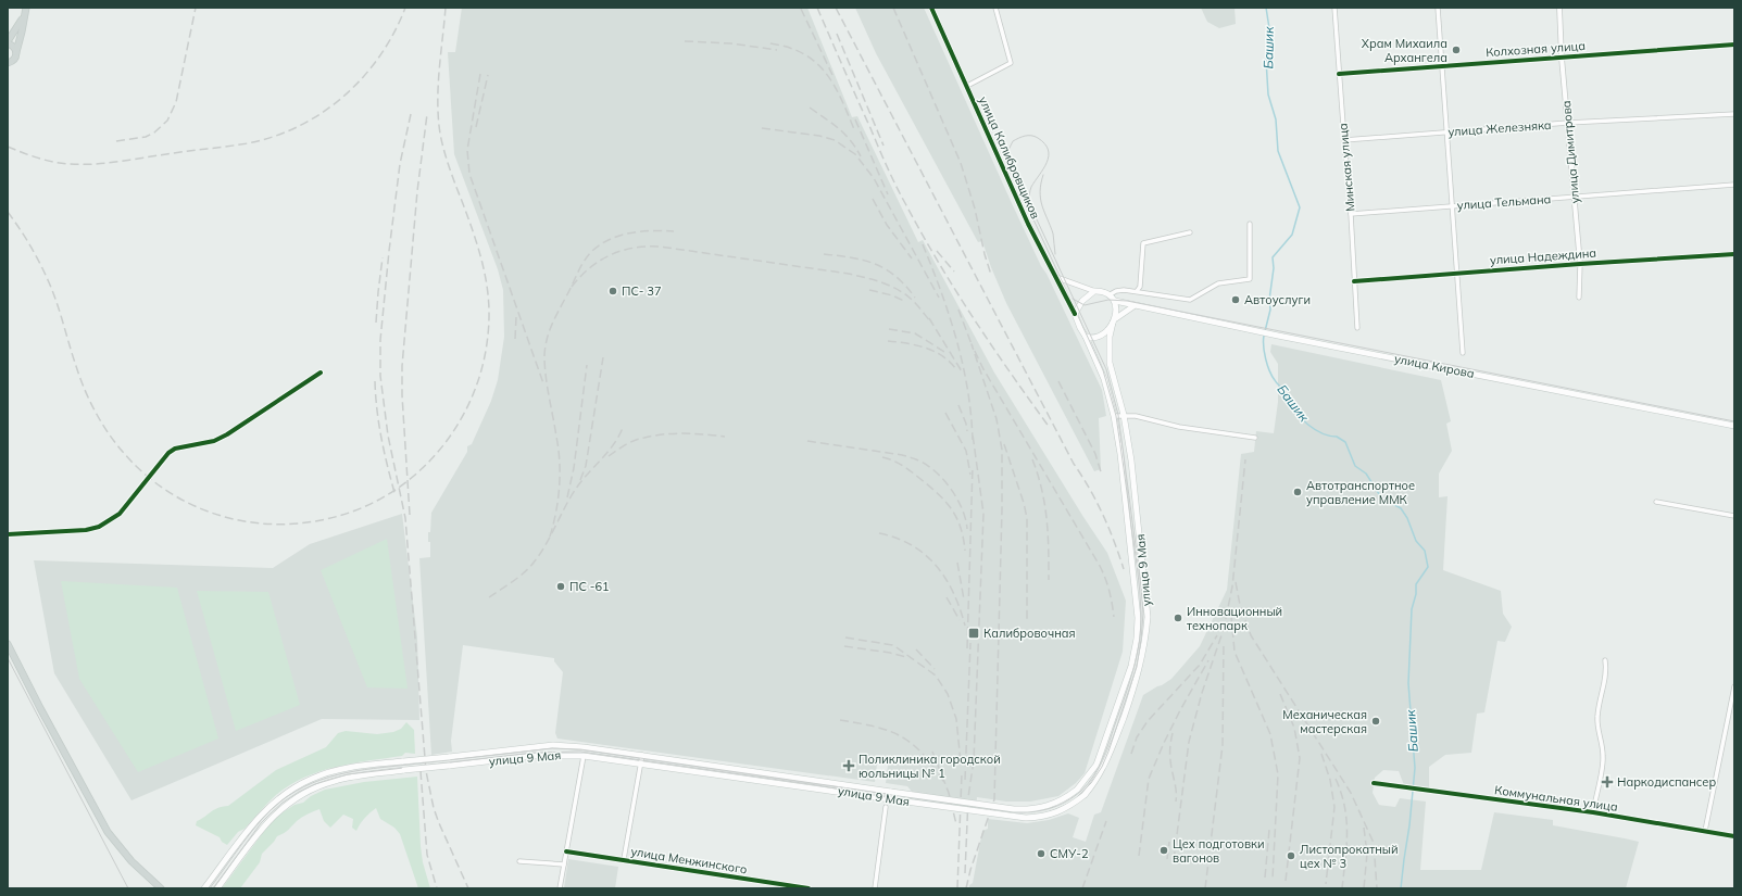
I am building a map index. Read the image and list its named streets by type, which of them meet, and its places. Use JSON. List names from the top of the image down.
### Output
{
  "streets": {
    "main road": ["улица Кирова", "улица 9 Мая"],
    "street": [
      "Колхозная улица",
      "улица Железняка",
      "улица Димитрова",
      "улица Калибровщиков",
      "Минская улица",
      "улица Тельмана",
      "улица Надеждина",
      "Коммунальная улица",
      "улица Менжинского"
    ]
  },
  "crossings": [
    ["Колхозная улица", "улица Димитрова"],
    ["Колхозная улица", "Минская улица"],
    ["улица Железняка", "улица Димитрова"],
    ["улица Железняка", "Минская улица"],
    ["улица Димитрова", "улица Тельмана"],
    ["улица Димитрова", "улица Надеждина"],
    ["улица Калибровщиков", "улица Кирова"],
    ["улица Калибровщиков", "улица 9 Мая"],
    ["Минская улица", "улица Тельмана"],
    ["Минская улица", "улица Надеждина"],
    ["улица Кирова", "улица 9 Мая"]
  ],
  "water": ["Башик"],
  "places": {
    "other": [
      "Храм Михаила Архангела",
      "ПС- 37",
      "Автоуслуги",
      "Автотранспортное управление ММК",
      "ПС -61",
      "Инновационный технопарк",
      "Механическая мастерская",
      "Цех подготовки вагонов",
      "СМУ-2",
      "Листопрокатный цех № 3"
    ],
    "transit": ["Калибровочная"],
    "health": ["Поликлиника городской юольницы № 1", "Наркодиспансер"]
  }
}
